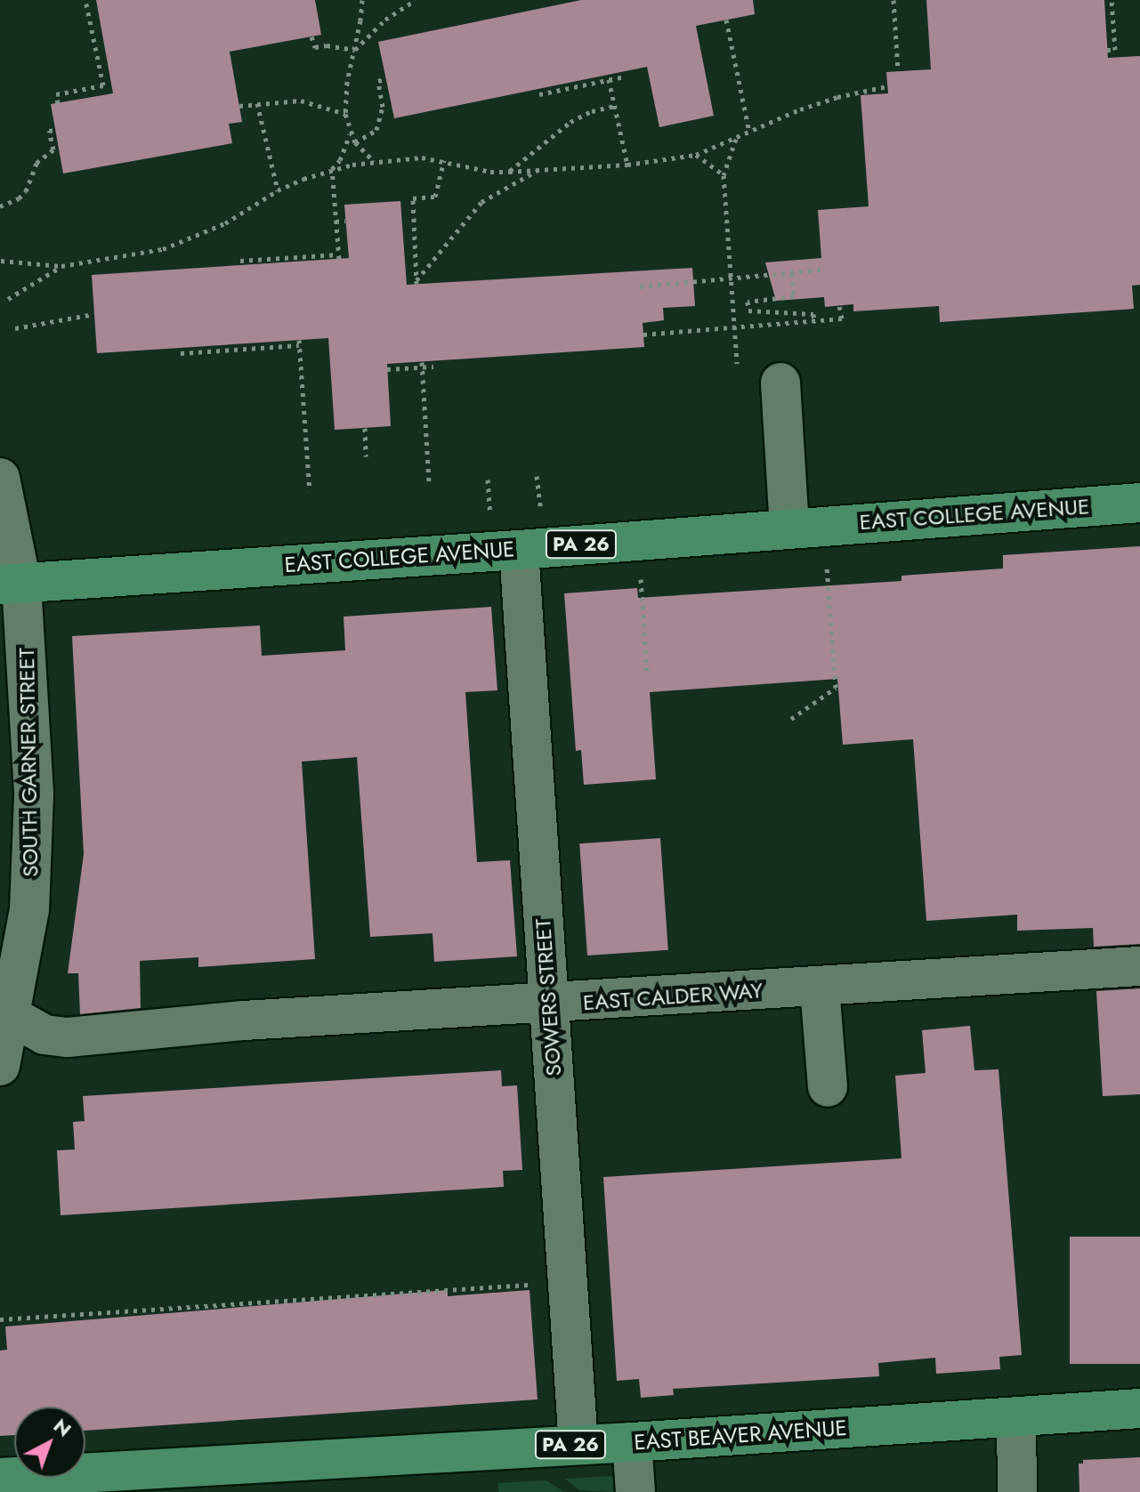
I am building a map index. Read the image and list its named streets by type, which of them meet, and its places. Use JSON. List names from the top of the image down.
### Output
{
  "streets": {
    "main road": ["EAST COLLEGE AVENUE", "PA 26", "EAST BEAVER AVENUE"],
    "street": ["SOUTH GARNER STREET", "EAST CALDER WAY", "SOWERS STREET"]
  },
  "crossings": [
    ["EAST COLLEGE AVENUE", "SOUTH GARNER STREET"],
    ["EAST COLLEGE AVENUE", "SOWERS STREET"],
    ["SOUTH GARNER STREET", "EAST CALDER WAY"],
    ["EAST CALDER WAY", "SOWERS STREET"],
    ["SOWERS STREET", "EAST BEAVER AVENUE"]
  ],
  "north": "top right"
}
